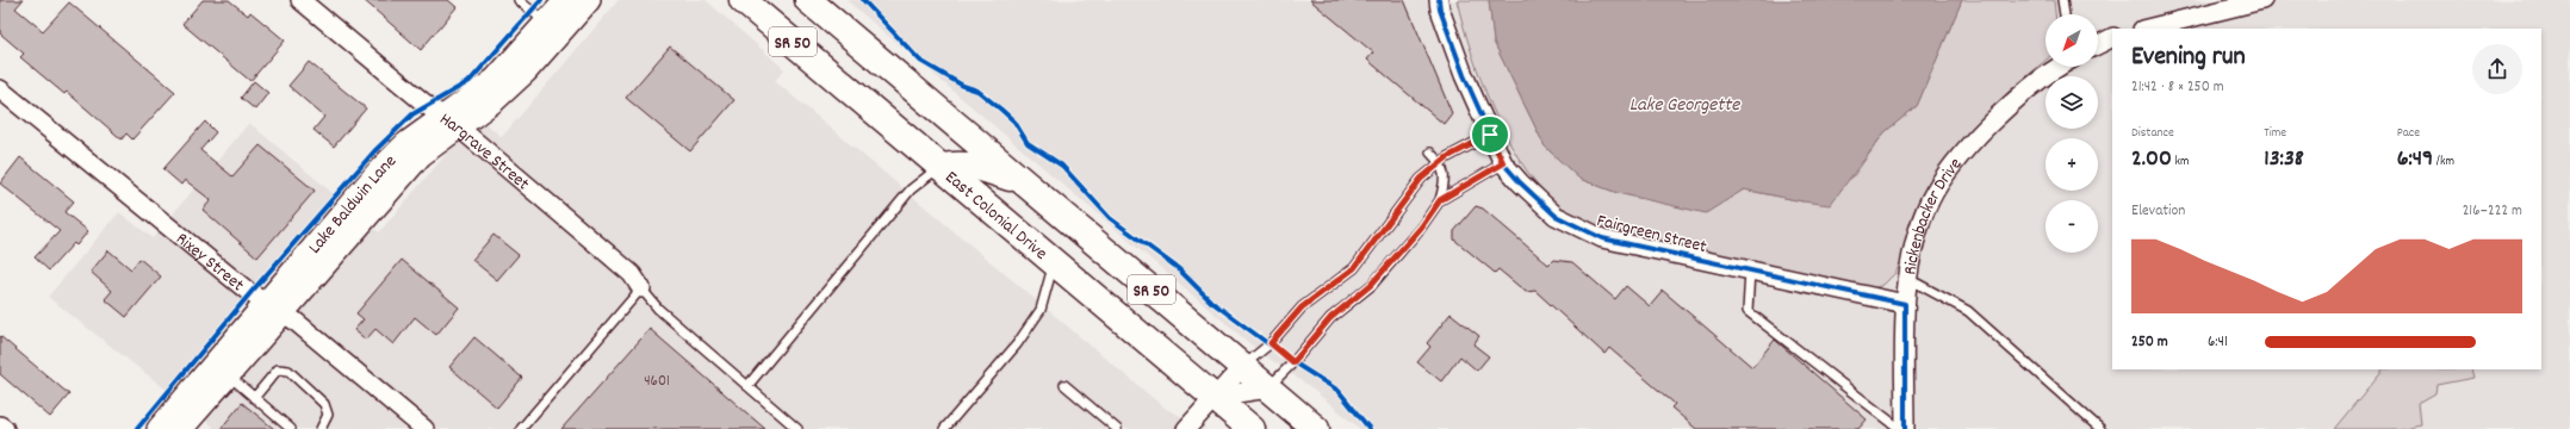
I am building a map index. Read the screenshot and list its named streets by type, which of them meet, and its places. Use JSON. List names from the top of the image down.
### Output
{
  "streets": {
    "highway": ["SR 50", "East Colonial Drive"],
    "street": [
      "Hargrave Street",
      "Lake Baldwin Lane",
      "Rickenbacker Drive",
      "Fairgreen Street",
      "Rixey Street"
    ]
  },
  "crossings": [
    ["Hargrave Street", "Lake Baldwin Lane"],
    ["Lake Baldwin Lane", "Rixey Street"],
    ["Rickenbacker Drive", "Fairgreen Street"]
  ],
  "water": ["Lake Georgette"],
  "house_numbers": ["4601"],
  "north": "bottom left",
  "page": {
    "map_buttons": ["+", "−"],
    "heading": ["Evening run", "21:42 · 8 × 250 m"],
    "stats": [
      ["Distance", "2.00 km"],
      ["Time", "13:38"],
      ["Pace", "6:49 /km"]
    ],
    "chart": ["Elevation", "216–222 m"],
    "list": [
      {
        "name": "250 m",
        "note": "6:41"
      }
    ]
  }
}
